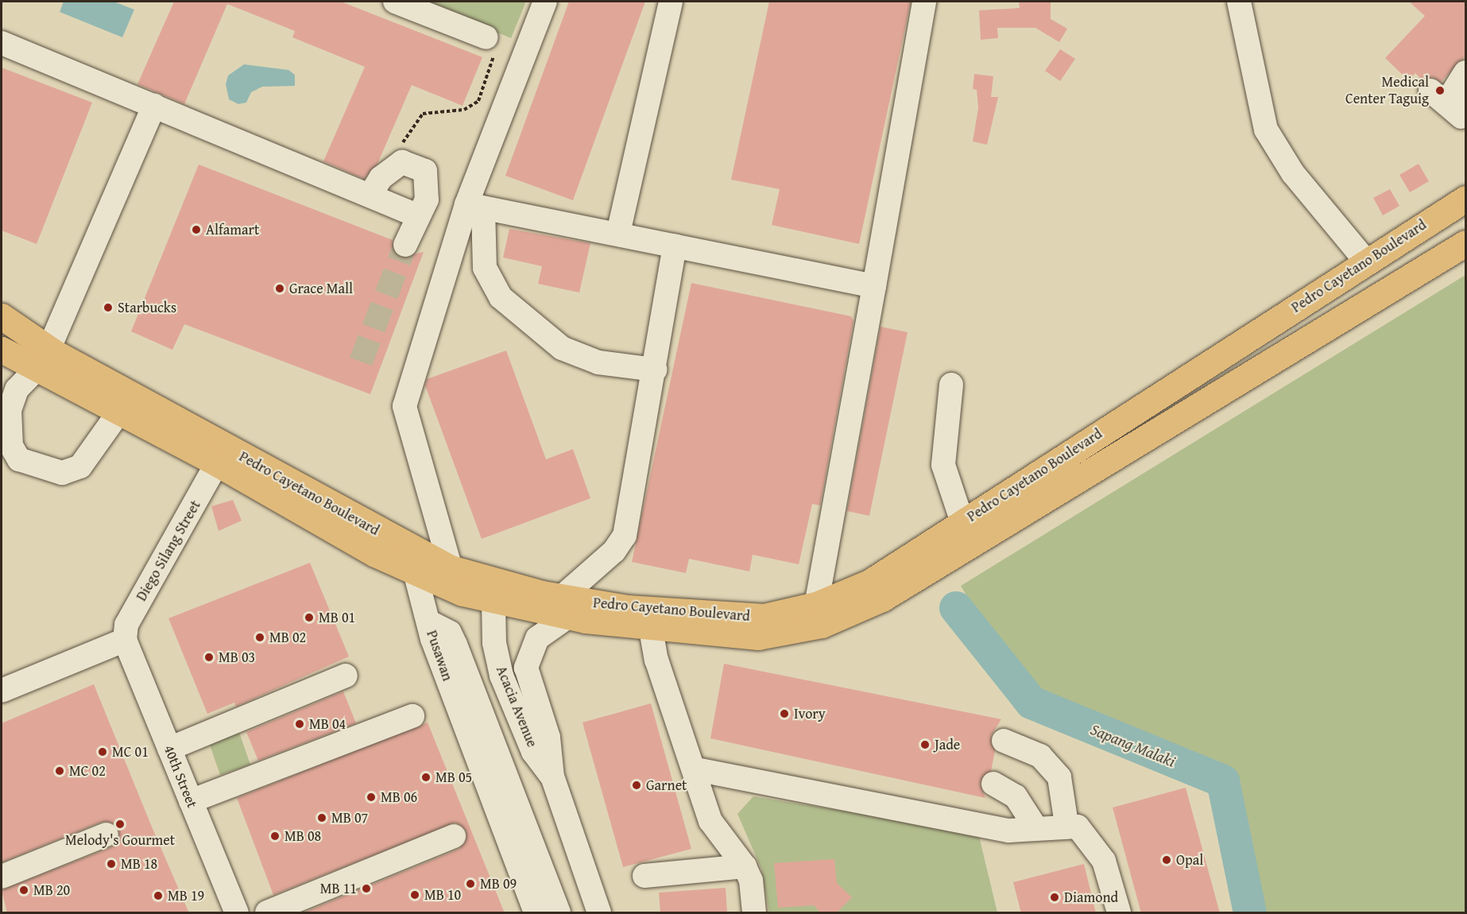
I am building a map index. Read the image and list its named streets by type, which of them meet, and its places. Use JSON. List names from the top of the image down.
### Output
{
  "streets": {
    "main road": ["Pedro Cayetano Boulevard"],
    "street": [
      "Diego Silang Street",
      "Pusawan",
      "Acacia Avenue",
      "40th Street"
    ]
  },
  "crossings": [
    ["Pedro Cayetano Boulevard", "Diego Silang Street"],
    ["Pedro Cayetano Boulevard", "Acacia Avenue"],
    ["Diego Silang Street", "40th Street"]
  ],
  "water": ["Sapang Malaki"],
  "places": [
    "Medical Center Taguig",
    "Alfamart",
    "Grace Mall",
    "Starbucks",
    "MB 01",
    "MB 02",
    "MB 03",
    "Ivory",
    "MB 04",
    "Jade",
    "MC 01",
    "MC 02",
    "MB 05",
    "Garnet",
    "MB 06",
    "MB 07",
    "Melody's Gourmet",
    "MB 08",
    "Opal",
    "MB 18",
    "MB 09",
    "MB 11",
    "MB 20",
    "MB 10",
    "MB 19",
    "Diamond"
  ]
}
